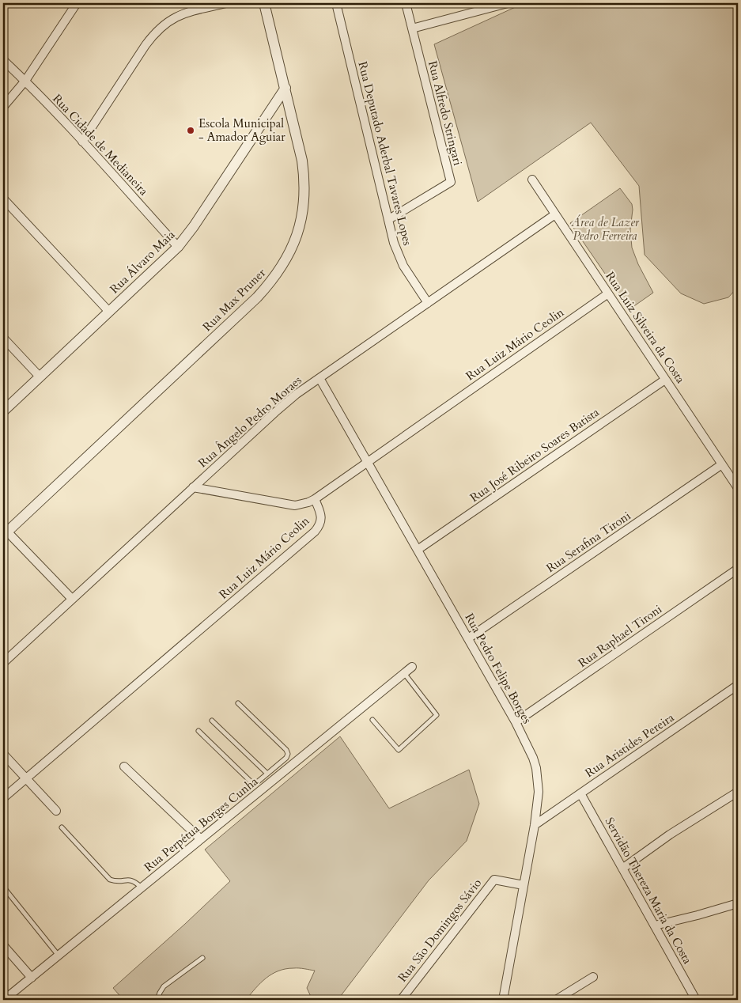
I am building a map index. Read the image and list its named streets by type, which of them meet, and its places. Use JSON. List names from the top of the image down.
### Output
{
  "streets": {
    "street": [
      "Rua Alfredo Stringari",
      "Rua Cidade de Medianeira",
      "Rua Deputado Aderbal Tavares Lopes",
      "Rua Álvaro Maia",
      "Rua Max Pruner",
      "Rua Luiz Silveira da Costa",
      "Rua Luiz Mário Ceolin",
      "Rua Ângelo Pedro Moraes",
      "Rua José Ribeiro Soares Batista",
      "Rua Serafina Tironi",
      "Rua Raphael Tironi",
      "Rua Pedro Felipe Borges",
      "Rua Aristides Pereira",
      "Rua Perpétua Borges Cunha",
      "Servidão Thereza Maria da Costa",
      "Rua São Domingos Sávio"
    ]
  },
  "crossings": [
    ["Rua Alfredo Stringari", "Rua Deputado Aderbal Tavares Lopes"],
    ["Rua Cidade de Medianeira", "Rua Álvaro Maia"],
    ["Rua Deputado Aderbal Tavares Lopes", "Rua Ângelo Pedro Moraes"],
    ["Rua Álvaro Maia", "Rua Max Pruner"],
    ["Rua Luiz Silveira da Costa", "Rua Luiz Mário Ceolin"],
    ["Rua Luiz Silveira da Costa", "Rua Ângelo Pedro Moraes"],
    ["Rua Luiz Silveira da Costa", "Rua José Ribeiro Soares Batista"],
    ["Rua Luiz Silveira da Costa", "Rua Serafina Tironi"],
    ["Rua Luiz Mário Ceolin", "Rua Pedro Felipe Borges"],
    ["Rua Ângelo Pedro Moraes", "Rua Pedro Felipe Borges"],
    ["Rua José Ribeiro Soares Batista", "Rua Pedro Felipe Borges"],
    ["Rua Serafina Tironi", "Rua Pedro Felipe Borges"],
    ["Rua Raphael Tironi", "Rua Pedro Felipe Borges"],
    ["Rua Pedro Felipe Borges", "Rua Aristides Pereira"],
    ["Rua Pedro Felipe Borges", "Rua São Domingos Sávio"],
    ["Rua Aristides Pereira", "Servidão Thereza Maria da Costa"]
  ],
  "parks": ["Área de Lazer Pedro Ferreira"],
  "places": ["Escola Municipal - Amador Aguiar"]
}
